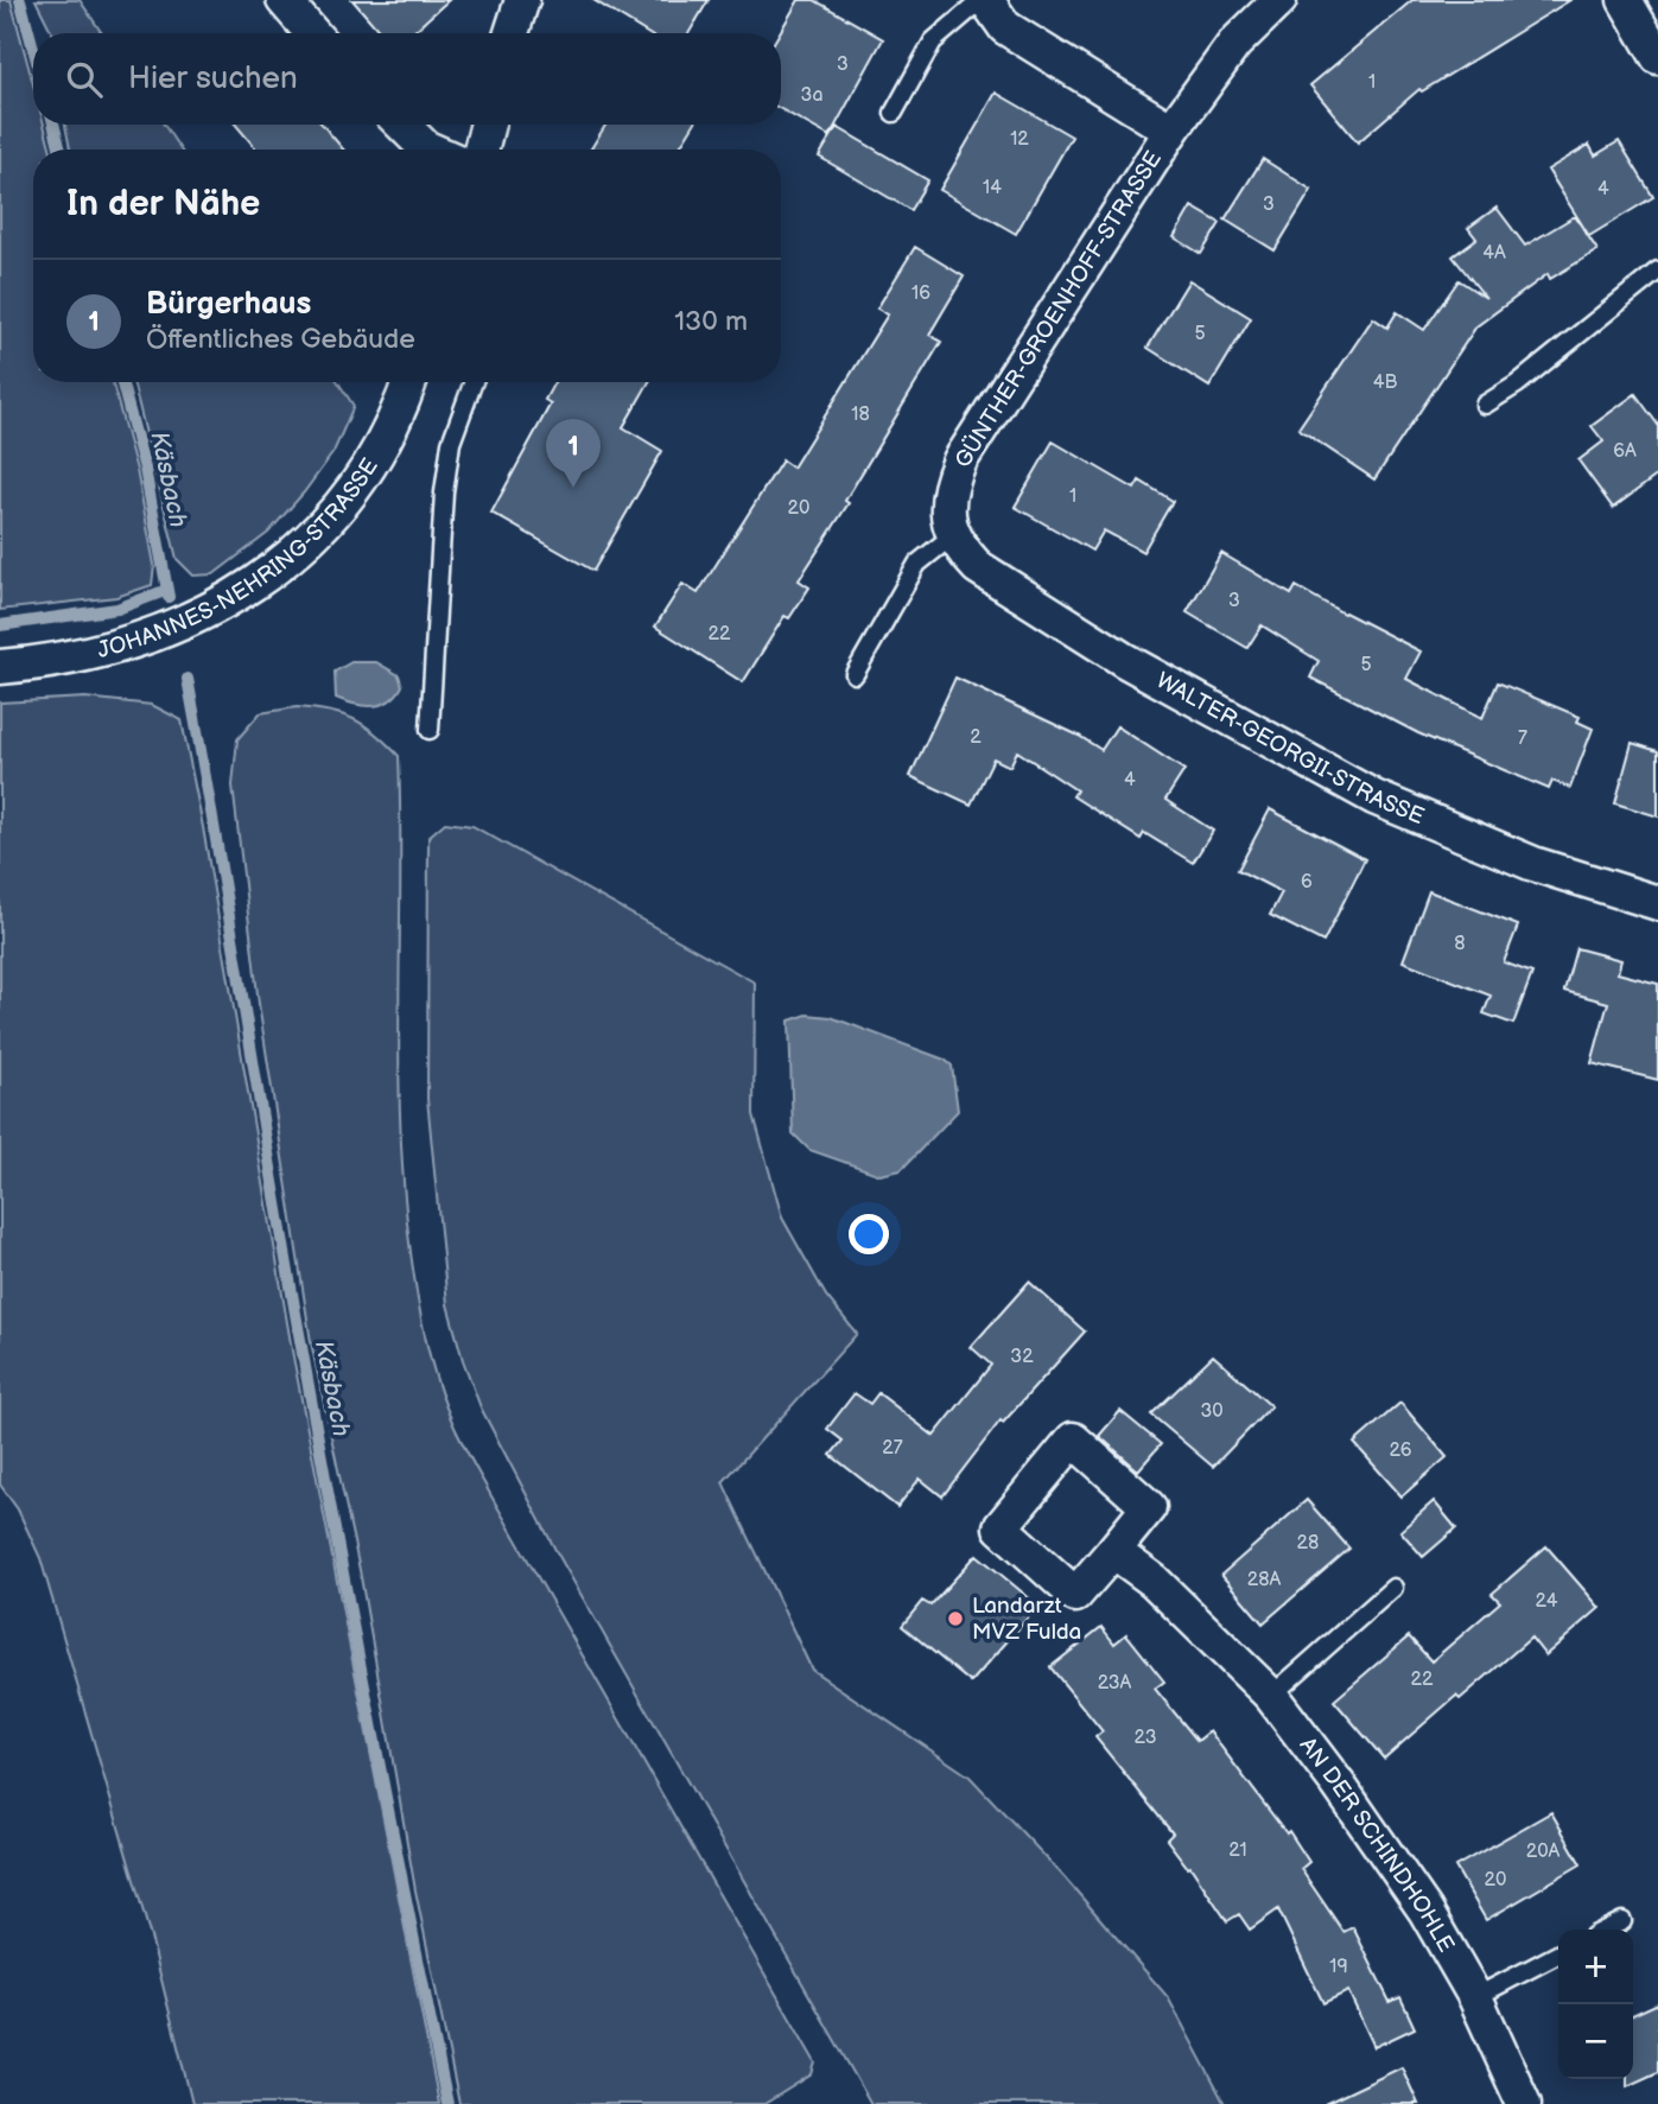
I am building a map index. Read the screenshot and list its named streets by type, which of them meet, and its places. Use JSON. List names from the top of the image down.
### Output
{
  "streets": {
    "street": [
      "GÜNTHER-GROENHOFF-STRASSE",
      "JOHANNES-NEHRING-STRASSE",
      "WALTER-GEORGII-STRASSE",
      "AN DER SCHINDHOHLE"
    ]
  },
  "crossings": [
    ["GÜNTHER-GROENHOFF-STRASSE", "WALTER-GEORGII-STRASSE"]
  ],
  "water": ["Käsbach"],
  "places": ["Landarzt MVZ Fulda"],
  "house_numbers": [
    "3",
    "1",
    "3a",
    "12",
    "14",
    "4",
    "3",
    "4A",
    "16",
    "5",
    "4B",
    "18",
    "6A",
    "1",
    "20",
    "3",
    "22",
    "5",
    "2",
    "7",
    "4",
    "6",
    "8",
    "32",
    "30",
    "27",
    "26",
    "28",
    "28A",
    "24",
    "22",
    "23A",
    "23",
    "21",
    "20A",
    "20",
    "19"
  ],
  "page": {
    "search": "Hier suchen",
    "heading": "In der Nähe",
    "list": [
      {
        "mark": "1",
        "name": "Bürgerhaus",
        "note": "Öffentliches Gebäude",
        "value": "130 m"
      }
    ],
    "pins": "1",
    "map_buttons": ["+", "−"]
  }
}
